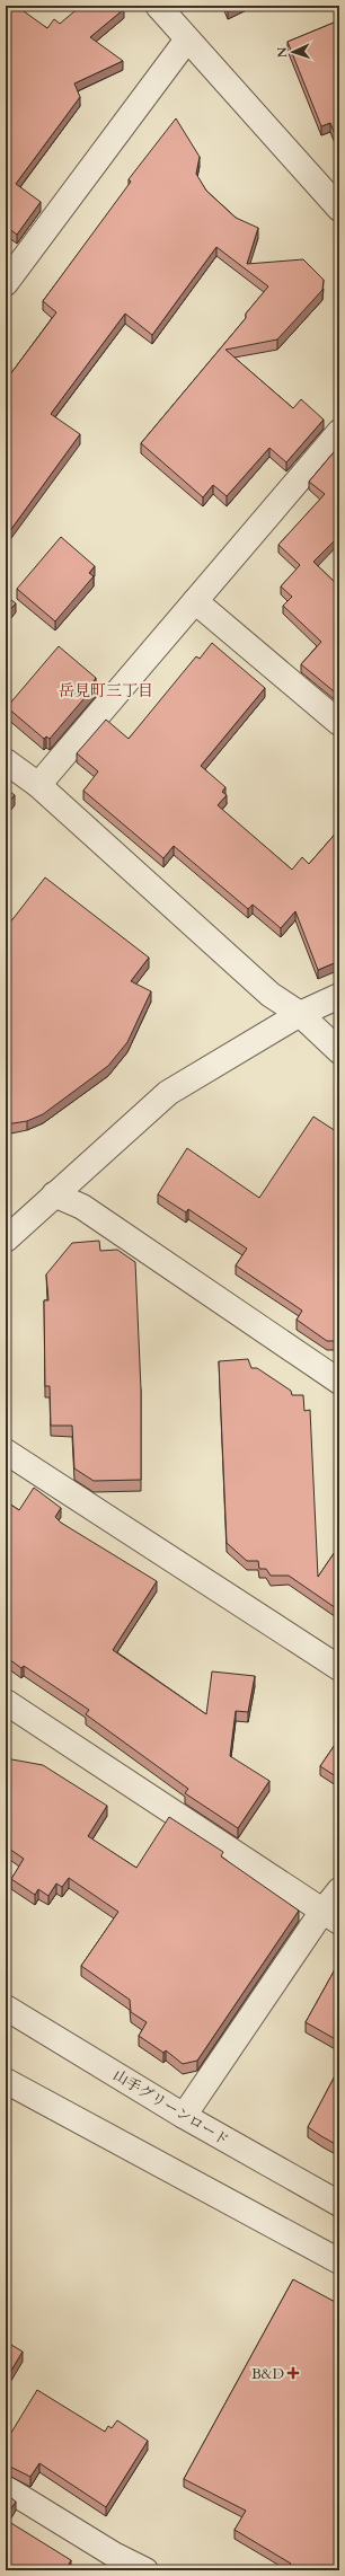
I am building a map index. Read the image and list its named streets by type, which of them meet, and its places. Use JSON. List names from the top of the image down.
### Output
{
  "streets": {
    "street": ["山手グリーンロード"]
  },
  "districts": ["岳見町三丁目"],
  "places": {
    "health": ["B&D"]
  },
  "north": "left"
}
